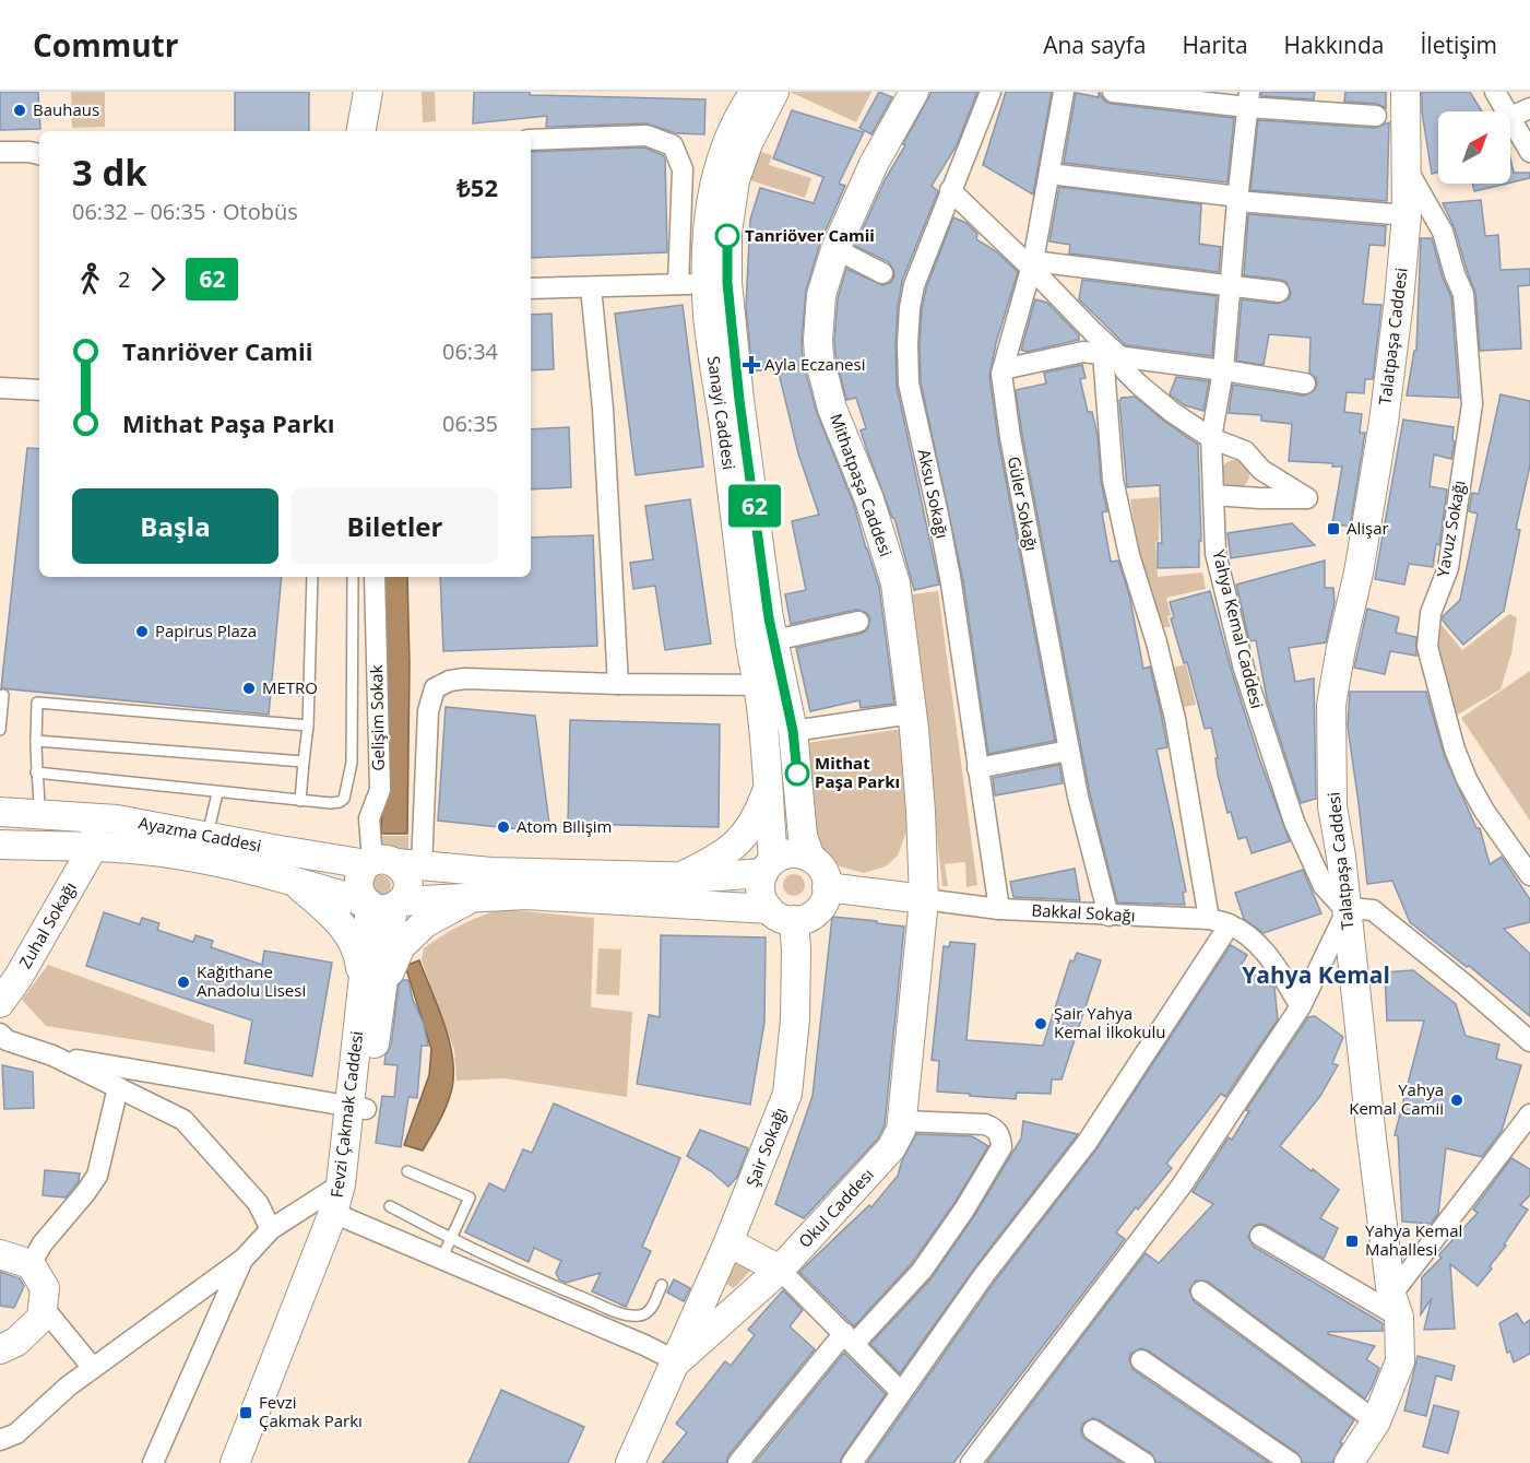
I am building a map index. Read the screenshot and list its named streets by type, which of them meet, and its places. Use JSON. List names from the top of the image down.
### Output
{
  "streets": {
    "main road": [
      "Talatpaşa Caddesi",
      "Sanayi Caddesi",
      "Mithatpaşa Caddesi",
      "Ayazma Caddesi",
      "Bakkal Sokağı",
      "Zuhal Sokağı",
      "Fevzi Çakmak Caddesi",
      "Şair Sokağı",
      "Okul Caddesı"
    ],
    "street": [
      "Aksu Sokağı",
      "Güler Sokağı",
      "Yavuz Sokağı",
      "Yahya Kemal Caddesi",
      "Gelişim Sokak"
    ]
  },
  "crossings": [
    ["Talatpaşa Caddesi", "Yavuz Sokağı"],
    ["Talatpaşa Caddesi", "Yahya Kemal Caddesi"],
    ["Sanayi Caddesi", "Ayazma Caddesi"],
    ["Sanayi Caddesi", "Bakkal Sokağı"],
    ["Sanayi Caddesi", "Şair Sokağı"],
    ["Mithatpaşa Caddesi", "Bakkal Sokağı"],
    ["Mithatpaşa Caddesi", "Okul Caddesı"],
    ["Aksu Sokağı", "Bakkal Sokağı"],
    ["Güler Sokağı", "Bakkal Sokağı"],
    ["Gelişim Sokak", "Ayazma Caddesi"],
    ["Ayazma Caddesi", "Bakkal Sokağı"],
    ["Ayazma Caddesi", "Zuhal Sokağı"],
    ["Ayazma Caddesi", "Fevzi Çakmak Caddesi"],
    ["Ayazma Caddesi", "Şair Sokağı"],
    ["Bakkal Sokağı", "Şair Sokağı"],
    ["Bakkal Sokağı", "Okul Caddesı"],
    ["Şair Sokağı", "Okul Caddesı"]
  ],
  "districts": ["Yahya Kemal"],
  "places": {
    "other": [
      "Bauhaus",
      "Tanriöver Camii",
      "Papirus Plaza",
      "METRO",
      "Mithat Paşa Parkı",
      "Atom Bilişim",
      "Kağıthane Anadolu Lisesi",
      "Şair Yahya Kemal İlkokulu",
      "Yahya Kemal Camii"
    ],
    "health": ["Ayla Eczanesi"],
    "transit": ["Alişar", "Yahya Kemal Mahallesi", "Fevzi Çakmak Parkı"]
  },
  "lines": ["bus line 62"],
  "north": "top right",
  "page": {
    "header": "Commutr",
    "nav": [
      "Ana sayfa",
      "Harita",
      "Hakkında",
      "İletişim"
    ],
    "on_map": "62",
    "heading": ["3 dk", "06:32 – 06:35 · Otobüs", "₺52"],
    "legs": ["2", "62"],
    "list": [
      {
        "name": "Tanriöver Camii",
        "value": "06:34"
      },
      {
        "name": "Mithat Paşa Parkı",
        "value": "06:35"
      }
    ],
    "buttons": ["Başla", "Biletler"]
  }
}
